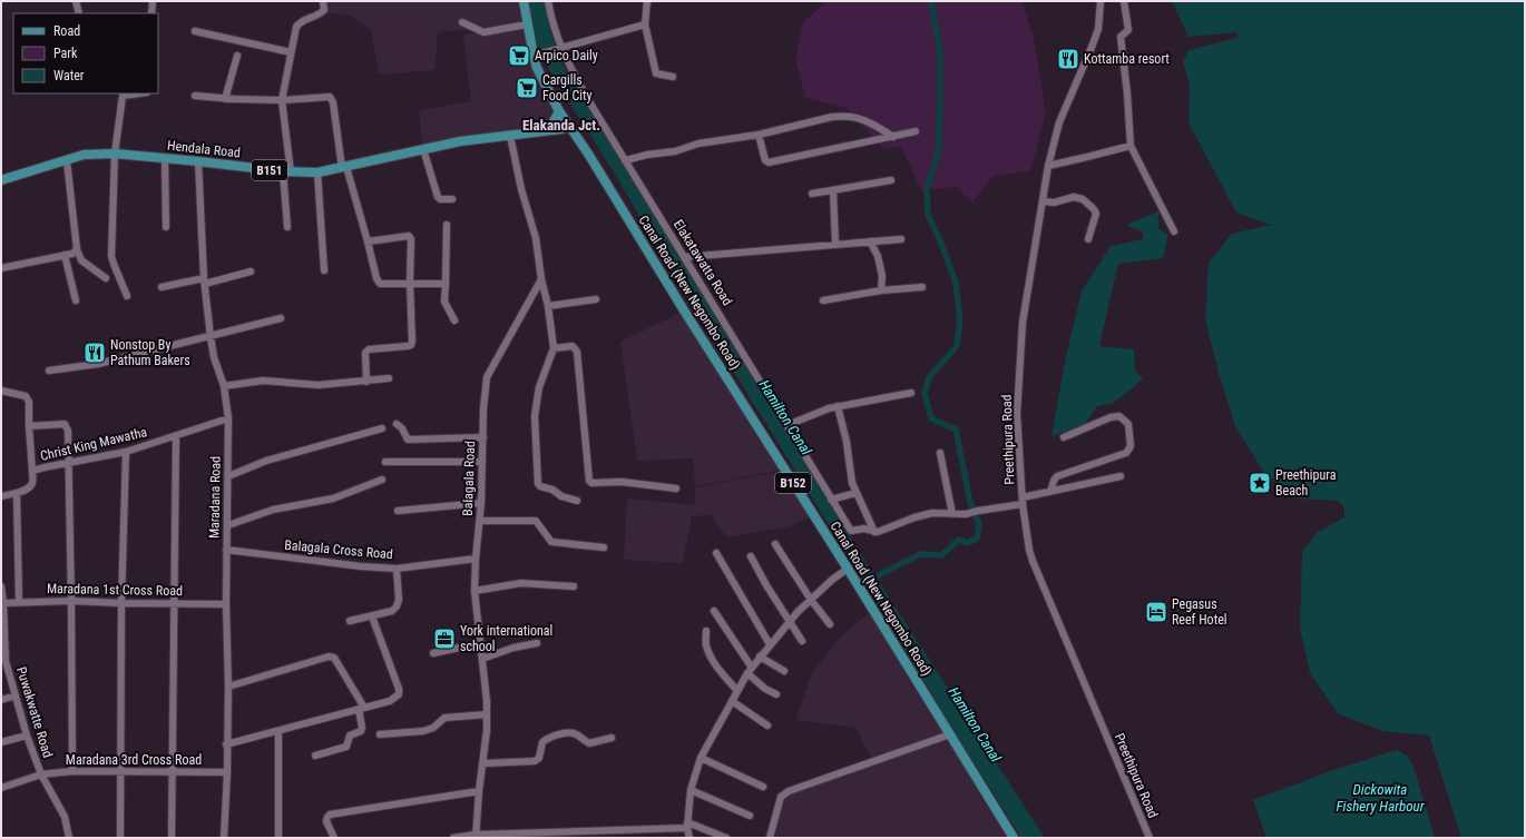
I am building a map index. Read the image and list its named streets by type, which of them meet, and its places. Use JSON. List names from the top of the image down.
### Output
{
  "streets": {
    "main road": [
      "Hendala Road",
      "B151",
      "Canal Road (New Negombo Road)",
      "B152"
    ],
    "street": [
      "Elakatawatta Road",
      "Preethipura Road",
      "Christ King Mawatha",
      "Balagala Road",
      "Maradana Road",
      "Balagala Cross Road",
      "Maradana 1st Cross Road",
      "Puwakwatte Road",
      "Maradana 3rd Cross Road"
    ]
  },
  "crossings": [
    ["Hendala Road", "Canal Road (New Negombo Road)"],
    ["Hendala Road", "Maradana Road"],
    ["Christ King Mawatha", "Maradana Road"],
    ["Balagala Road", "Balagala Cross Road"],
    ["Maradana Road", "Balagala Cross Road"],
    ["Maradana Road", "Maradana 1st Cross Road"],
    ["Maradana Road", "Maradana 3rd Cross Road"],
    ["Maradana 1st Cross Road", "Puwakwatte Road"],
    ["Puwakwatte Road", "Maradana 3rd Cross Road"]
  ],
  "districts": ["Elakanda Jct."],
  "water": ["Hamilton Canal", "Dickowita Fishery Harbour"],
  "places": {
    "supermarket": ["Arpico Daily", "Cargills Food City"],
    "restaurant": ["Kottamba resort", "Nonstop By Pathum Bakers"],
    "place": ["Preethipura Beach"],
    "hotel": ["Pegasus Reef Hotel"],
    "office": ["York international school"]
  },
  "legend": ["Road", "Park", "Water"]
}
